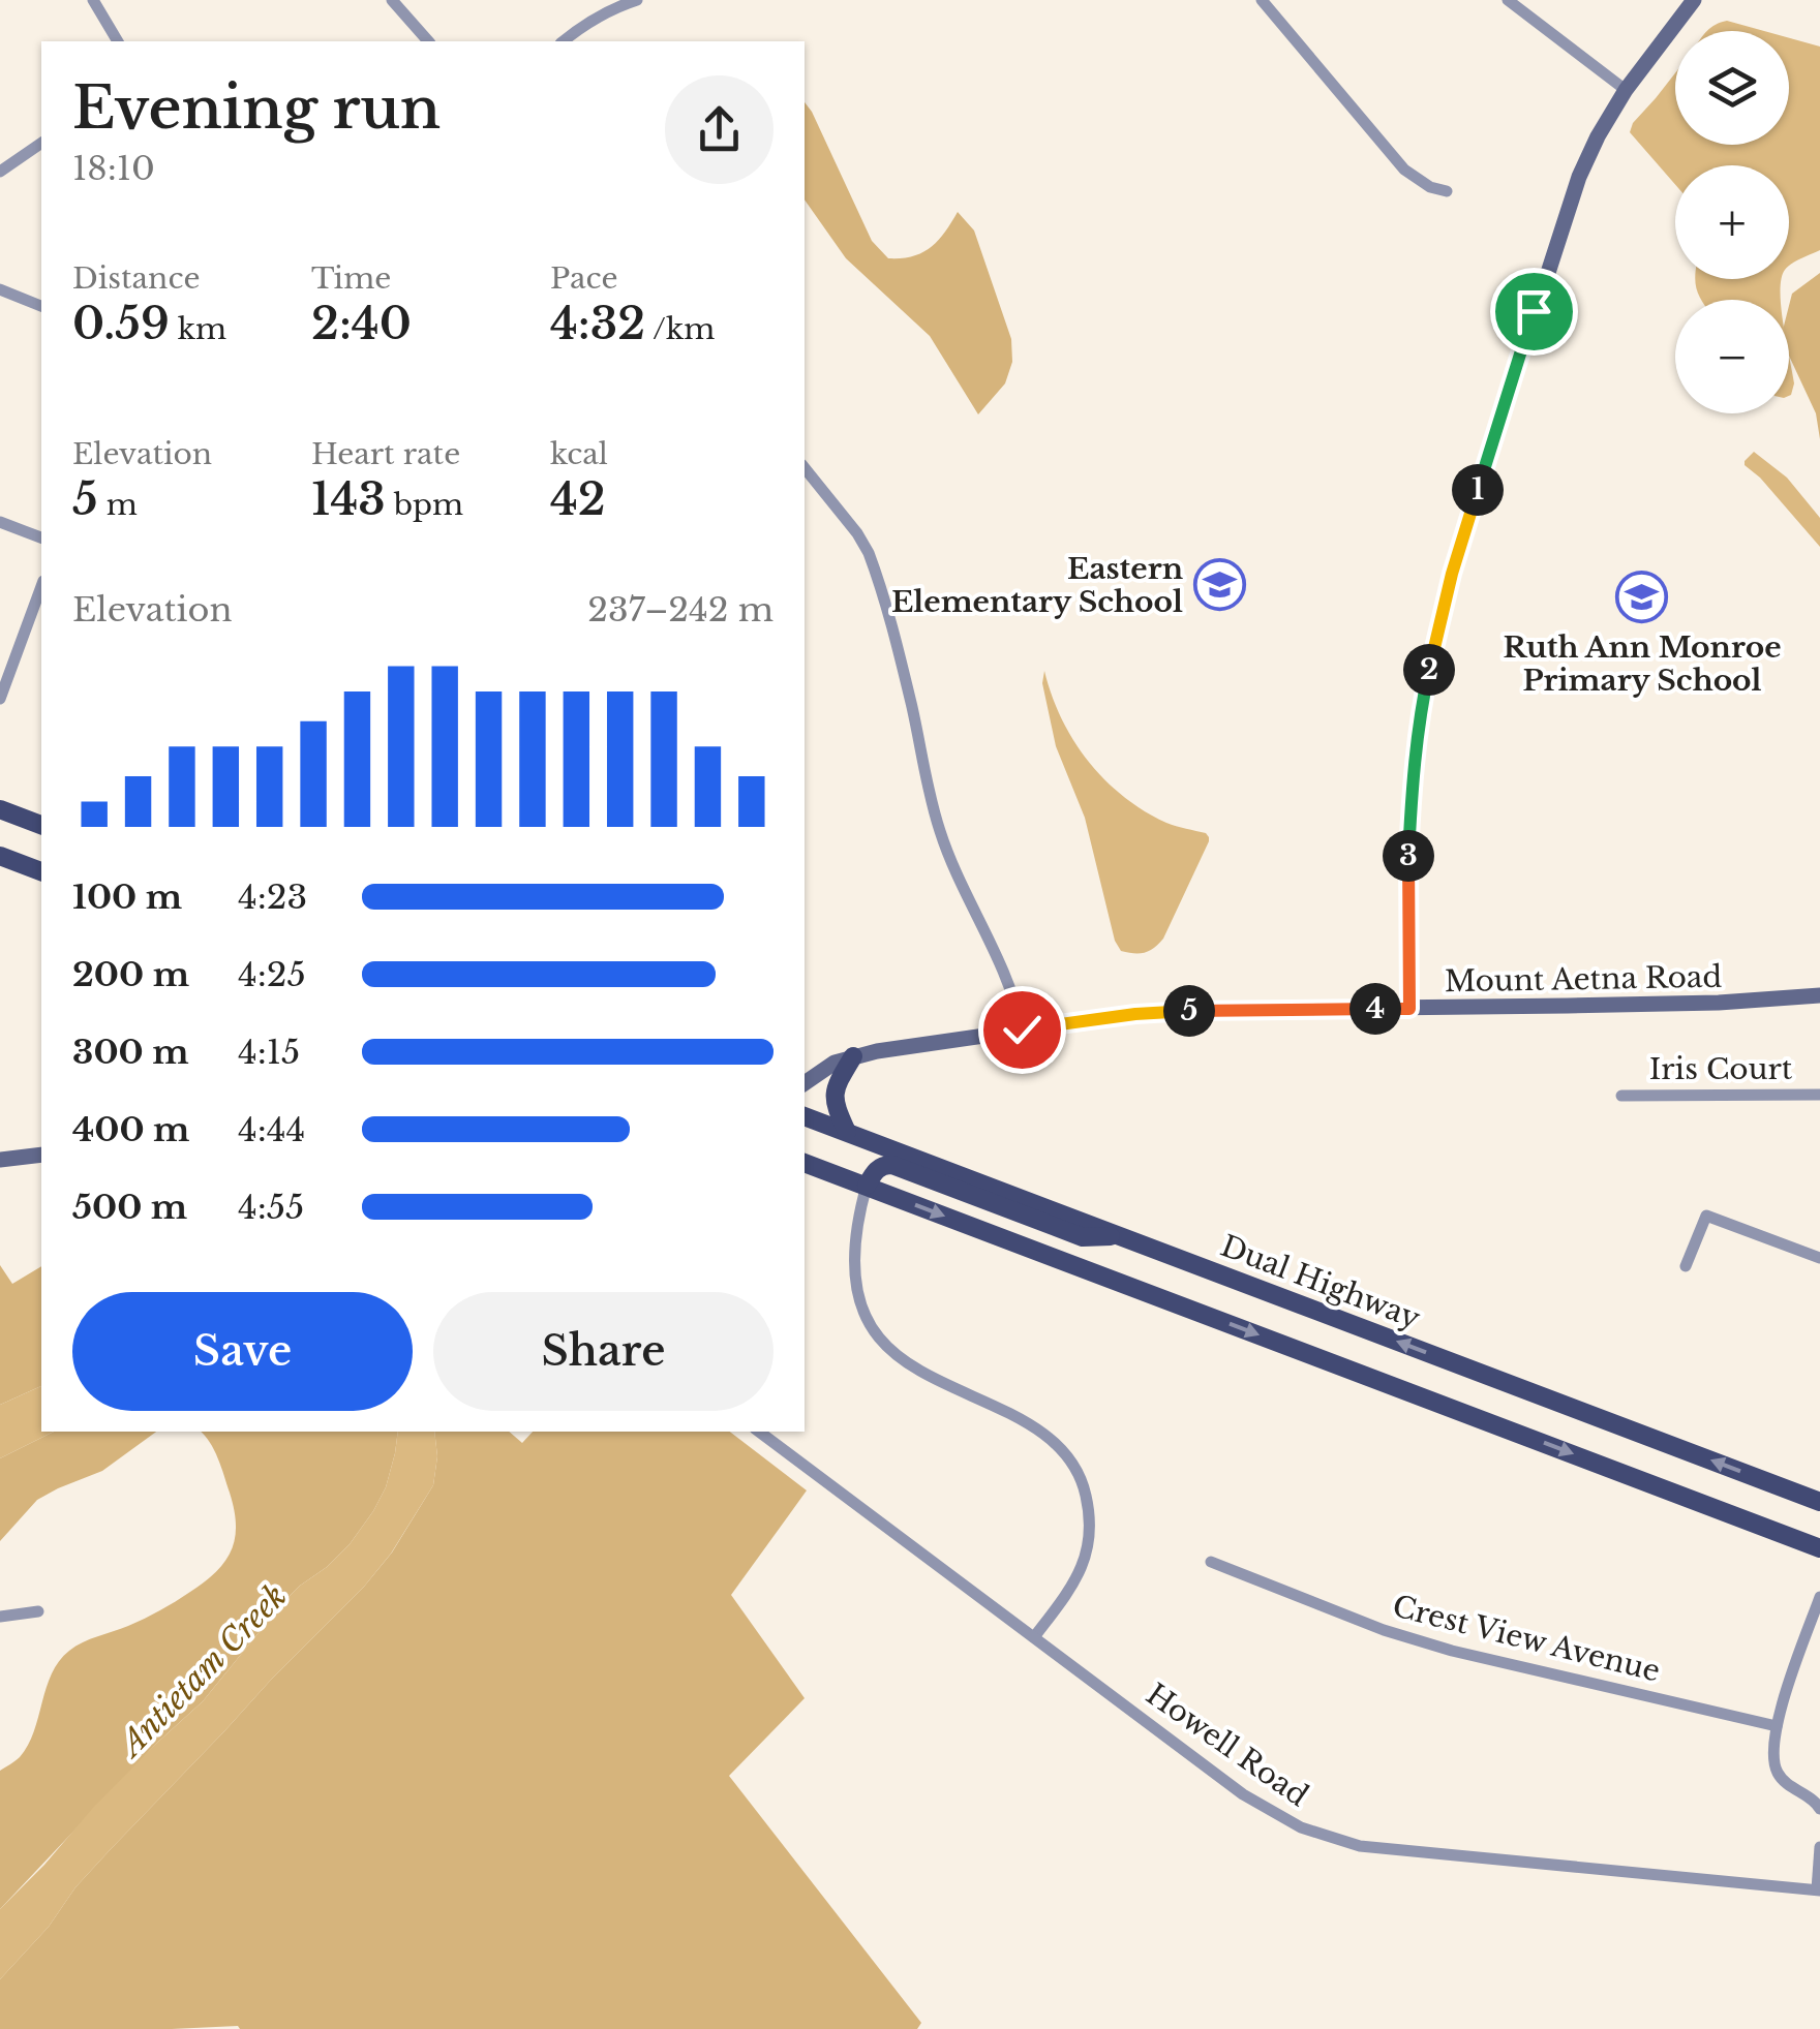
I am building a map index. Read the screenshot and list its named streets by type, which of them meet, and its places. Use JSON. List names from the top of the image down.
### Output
{
  "streets": {
    "main road": ["Dual Highway"],
    "street": [
      "Mount Aetna Road",
      "Iris Court",
      "Crest View Avenue",
      "Howell Road"
    ]
  },
  "water": ["Antietam Creek"],
  "places": {
    "school or university": ["Eastern Elementary School", "Ruth Ann Monroe Primary School"]
  },
  "page": {
    "map_buttons": ["+", "−"],
    "heading": ["Evening run", "18:10"],
    "stats": [
      ["Distance", "0.59 km"],
      ["Time", "2:40"],
      ["Pace", "4:32 /km"],
      ["Elevation", "5 m"],
      ["Heart rate", "143 bpm"],
      ["kcal", "42"]
    ],
    "pins": [
      "1",
      "2",
      "3",
      "4",
      "5"
    ],
    "chart": ["Elevation", "237–242 m"],
    "list": [
      {
        "name": "100 m",
        "note": "4:23"
      },
      {
        "name": "200 m",
        "note": "4:25"
      },
      {
        "name": "300 m",
        "note": "4:15"
      },
      {
        "name": "400 m",
        "note": "4:44"
      },
      {
        "name": "500 m",
        "note": "4:55"
      }
    ],
    "buttons": ["Save", "Share"]
  }
}
